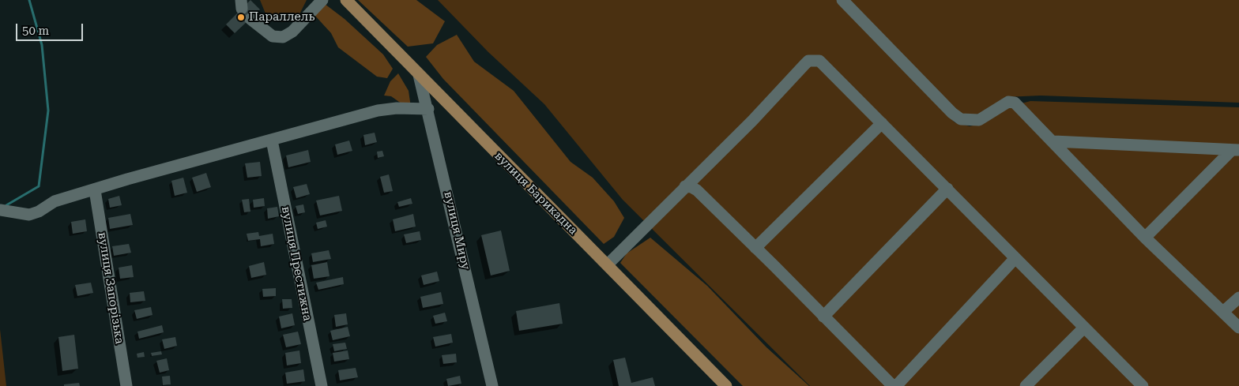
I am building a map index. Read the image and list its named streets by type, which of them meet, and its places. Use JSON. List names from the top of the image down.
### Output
{
  "streets": {
    "main road": ["вулиця Барикадна"],
    "street": ["вулиця Миру", "вулиця Престижна", "вулиця Запорізька"]
  },
  "crossings": [
    ["вулиця Барикадна", "вулиця Миру"]
  ],
  "places": ["Параллель"],
  "scale_bar": "50 m"
}
